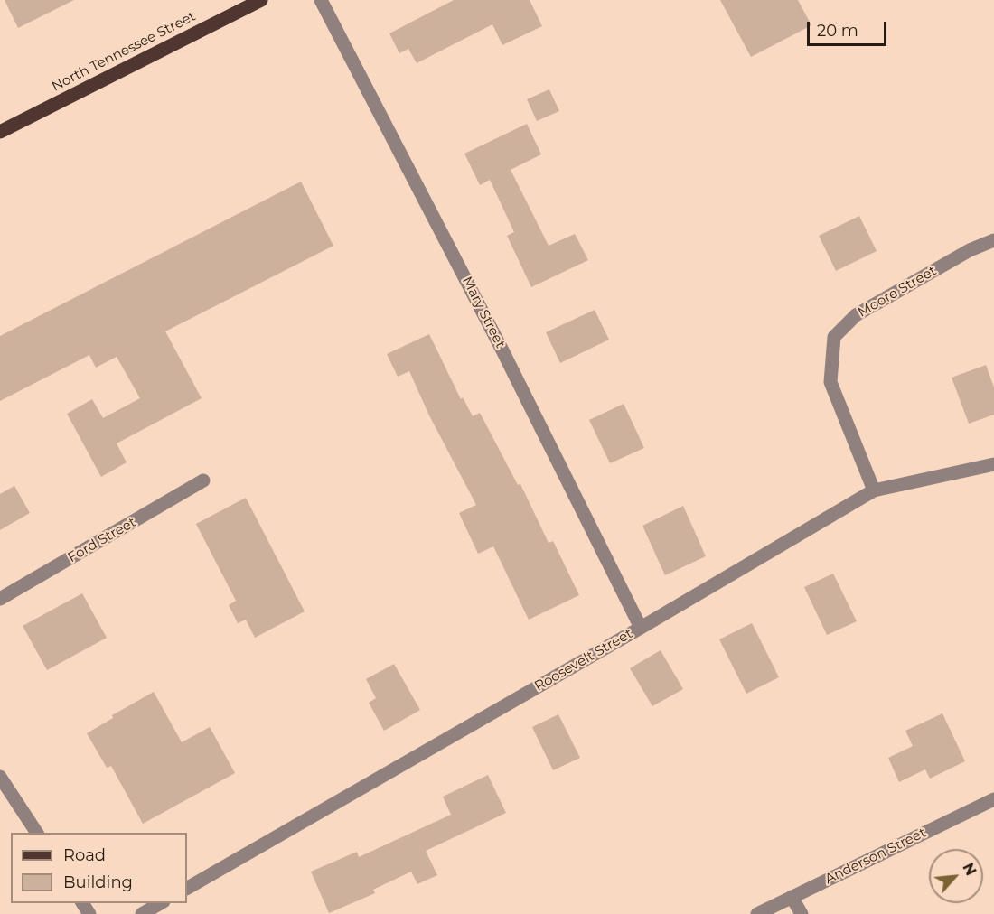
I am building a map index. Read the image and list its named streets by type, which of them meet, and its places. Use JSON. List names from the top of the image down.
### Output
{
  "streets": {
    "main road": ["North Tennessee Street"],
    "street": [
      "Moore Street",
      "Mary Street",
      "Ford Street",
      "Roosevelt Street",
      "Anderson Street"
    ]
  },
  "crossings": [
    ["Moore Street", "Roosevelt Street"],
    ["Mary Street", "Roosevelt Street"]
  ],
  "legend": ["Road", "Building"],
  "scale_bar": "20 m",
  "north": "top right"
}
